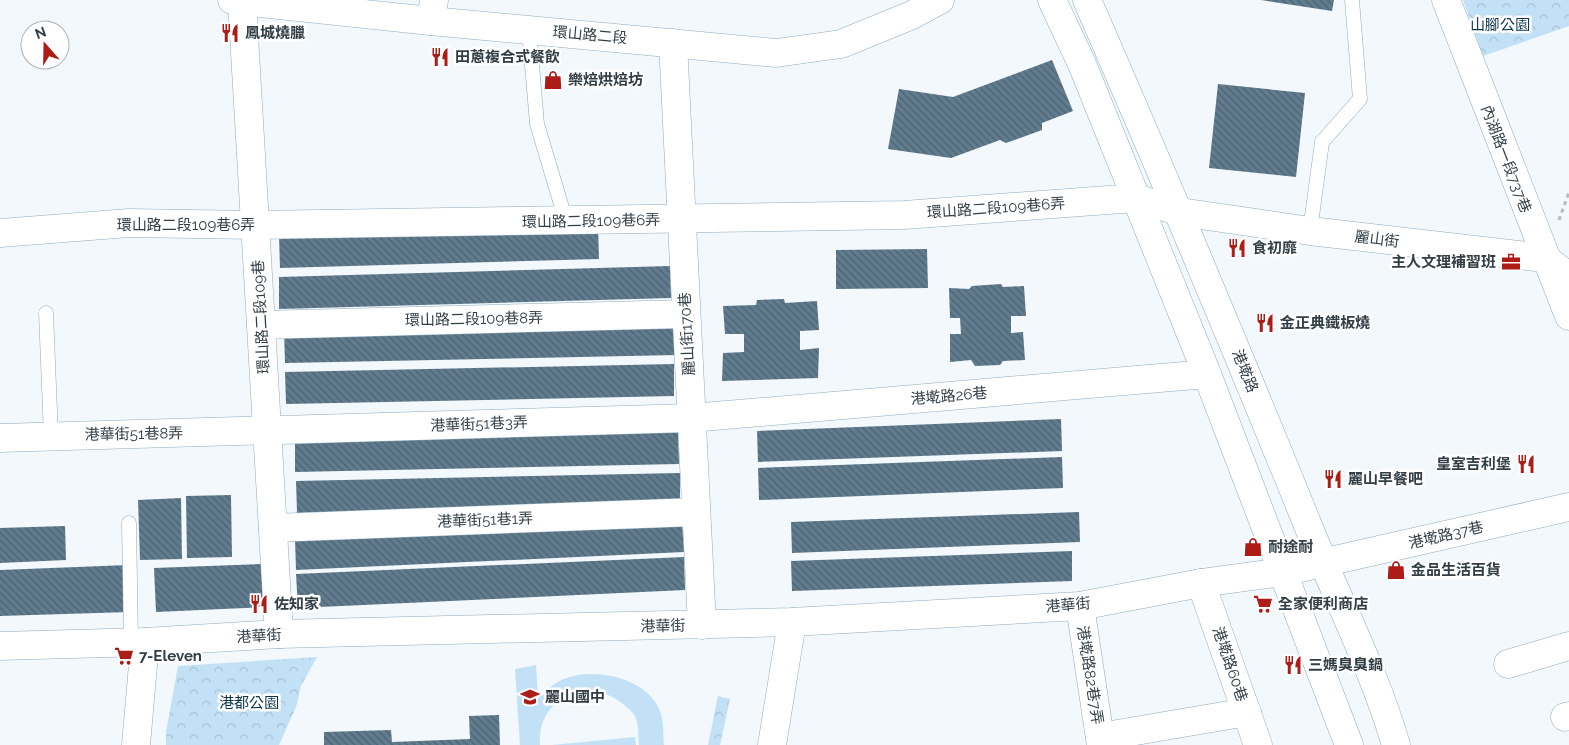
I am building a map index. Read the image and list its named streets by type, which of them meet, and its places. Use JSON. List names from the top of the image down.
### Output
{
  "streets": {
    "street": [
      "環山路二段",
      "內湖路一段737巷",
      "環山路二段109巷6弄",
      "麗山街",
      "環山路二段109巷",
      "環山路二段109巷8弄",
      "麗山街170巷",
      "港墘路",
      "港墘路26巷",
      "港華街51巷3弄",
      "港華街51巷8弄",
      "港華街51巷1弄",
      "港墘路37巷",
      "港華街",
      "港墘路60巷",
      "港墘路82巷7弄"
    ]
  },
  "crossings": [
    ["環山路二段", "環山路二段109巷"],
    ["環山路二段", "麗山街170巷"],
    ["內湖路一段737巷", "麗山街"],
    ["環山路二段109巷6弄", "麗山街"],
    ["環山路二段109巷6弄", "環山路二段109巷"],
    ["環山路二段109巷6弄", "麗山街170巷"],
    ["環山路二段109巷6弄", "港墘路"],
    ["麗山街", "港墘路"],
    ["環山路二段109巷", "環山路二段109巷8弄"],
    ["環山路二段109巷", "港華街51巷3弄"],
    ["環山路二段109巷", "港華街51巷8弄"],
    ["環山路二段109巷", "港華街51巷1弄"],
    ["環山路二段109巷", "港華街"],
    ["環山路二段109巷8弄", "麗山街170巷"],
    ["麗山街170巷", "港墘路26巷"],
    ["麗山街170巷", "港華街51巷3弄"],
    ["麗山街170巷", "港華街51巷1弄"],
    ["麗山街170巷", "港華街"],
    ["港墘路", "港墘路37巷"],
    ["港墘路", "港華街"],
    ["港墘路26巷", "港華街51巷3弄"],
    ["港華街51巷3弄", "港華街51巷8弄"],
    ["港墘路37巷", "港華街"],
    ["港華街", "港墘路60巷"],
    ["港華街", "港墘路82巷7弄"]
  ],
  "parks": ["山腳公園", "港都公園"],
  "places": {
    "restaurant": [
      "鳳城燒臘",
      "田蔥複合式餐飲",
      "食初靡",
      "金正典鐵板燒",
      "皇室吉利堡",
      "麗山早餐吧",
      "佐知家",
      "三媽臭臭鍋"
    ],
    "shop": ["樂焙烘焙坊", "耐途耐", "金品生活百貨"],
    "office": ["主人文理補習班"],
    "supermarket": ["全家便利商店", "7-Eleven"],
    "school or university": ["麗山國中"]
  },
  "north": "top"
}
